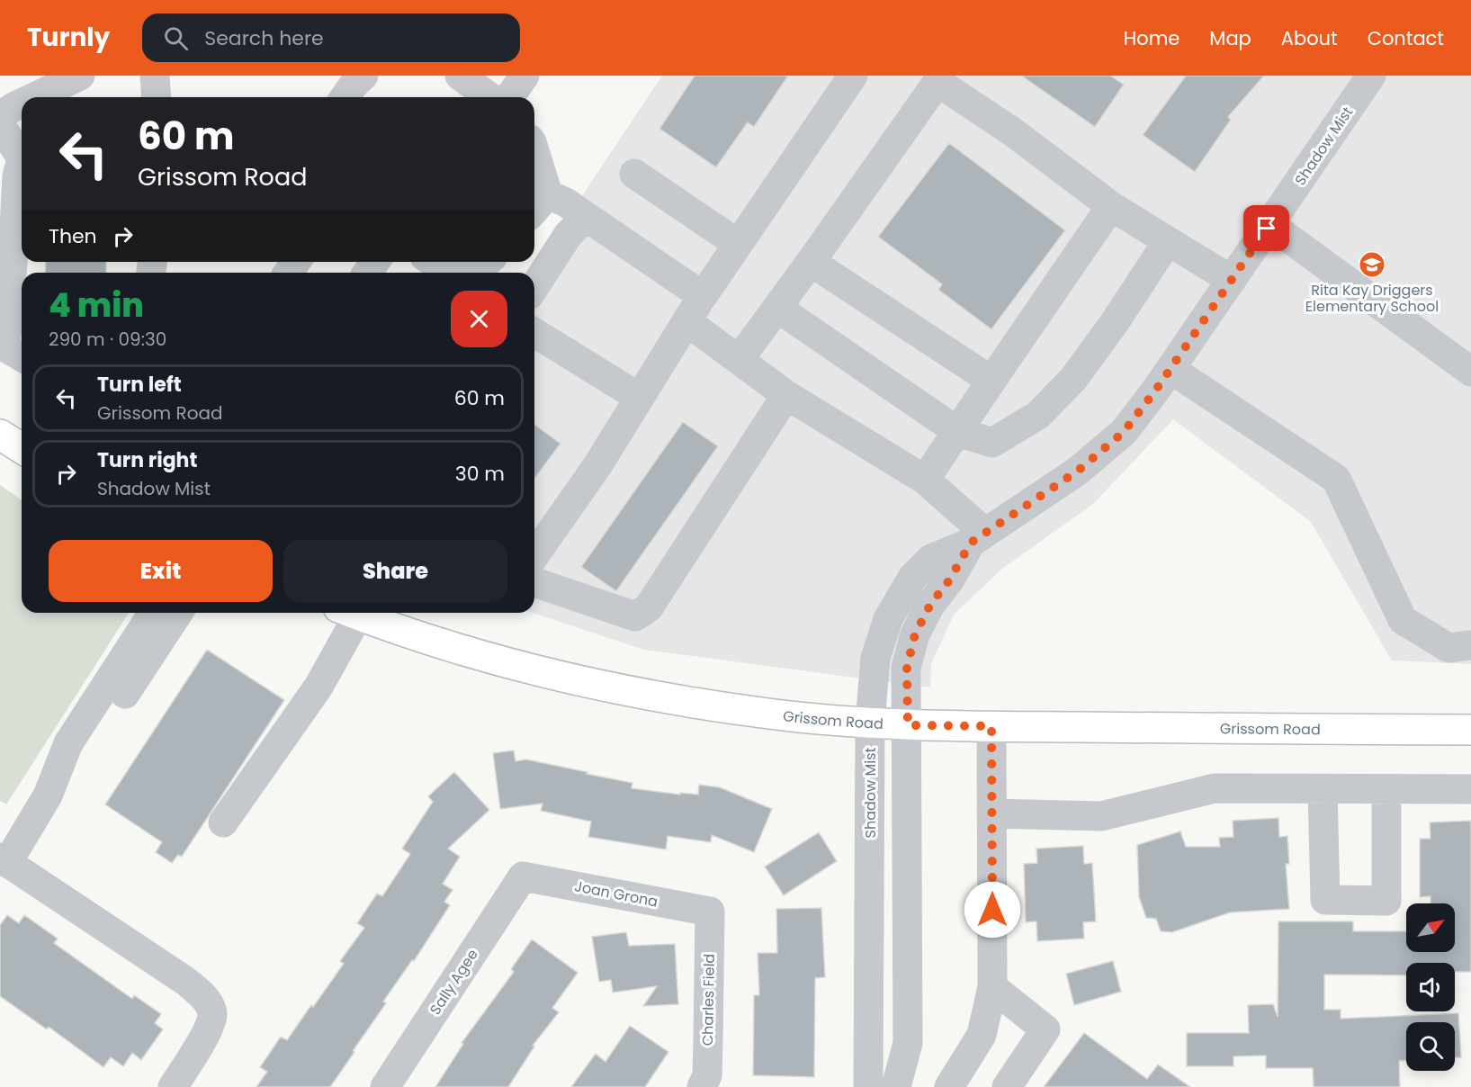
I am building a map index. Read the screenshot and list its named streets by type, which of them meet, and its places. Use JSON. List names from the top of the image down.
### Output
{
  "streets": {
    "main road": ["Grissom Road"],
    "street": [
      "Shadow Mist",
      "Joan Grona",
      "Sally Agee",
      "Charles Field"
    ]
  },
  "crossings": [
    ["Shadow Mist", "Grissom Road"],
    ["Joan Grona", "Sally Agee"],
    ["Joan Grona", "Charles Field"]
  ],
  "places": {
    "school or university": ["Rita Kay Driggers Elementary School"]
  },
  "north": "top right",
  "page": {
    "header": "Turnly",
    "search": "Search here",
    "nav": [
      "Home",
      "Map",
      "About",
      "Contact"
    ],
    "turn": ["60 m", "Grissom Road"],
    "then": "Then",
    "heading": ["4 min", "290 m · 09:30"],
    "list": [
      {
        "name": "Turn left",
        "note": "Grissom Road",
        "value": "60 m"
      },
      {
        "name": "Turn right",
        "note": "Shadow Mist",
        "value": "30 m"
      }
    ],
    "buttons": ["Exit", "Share"]
  }
}
